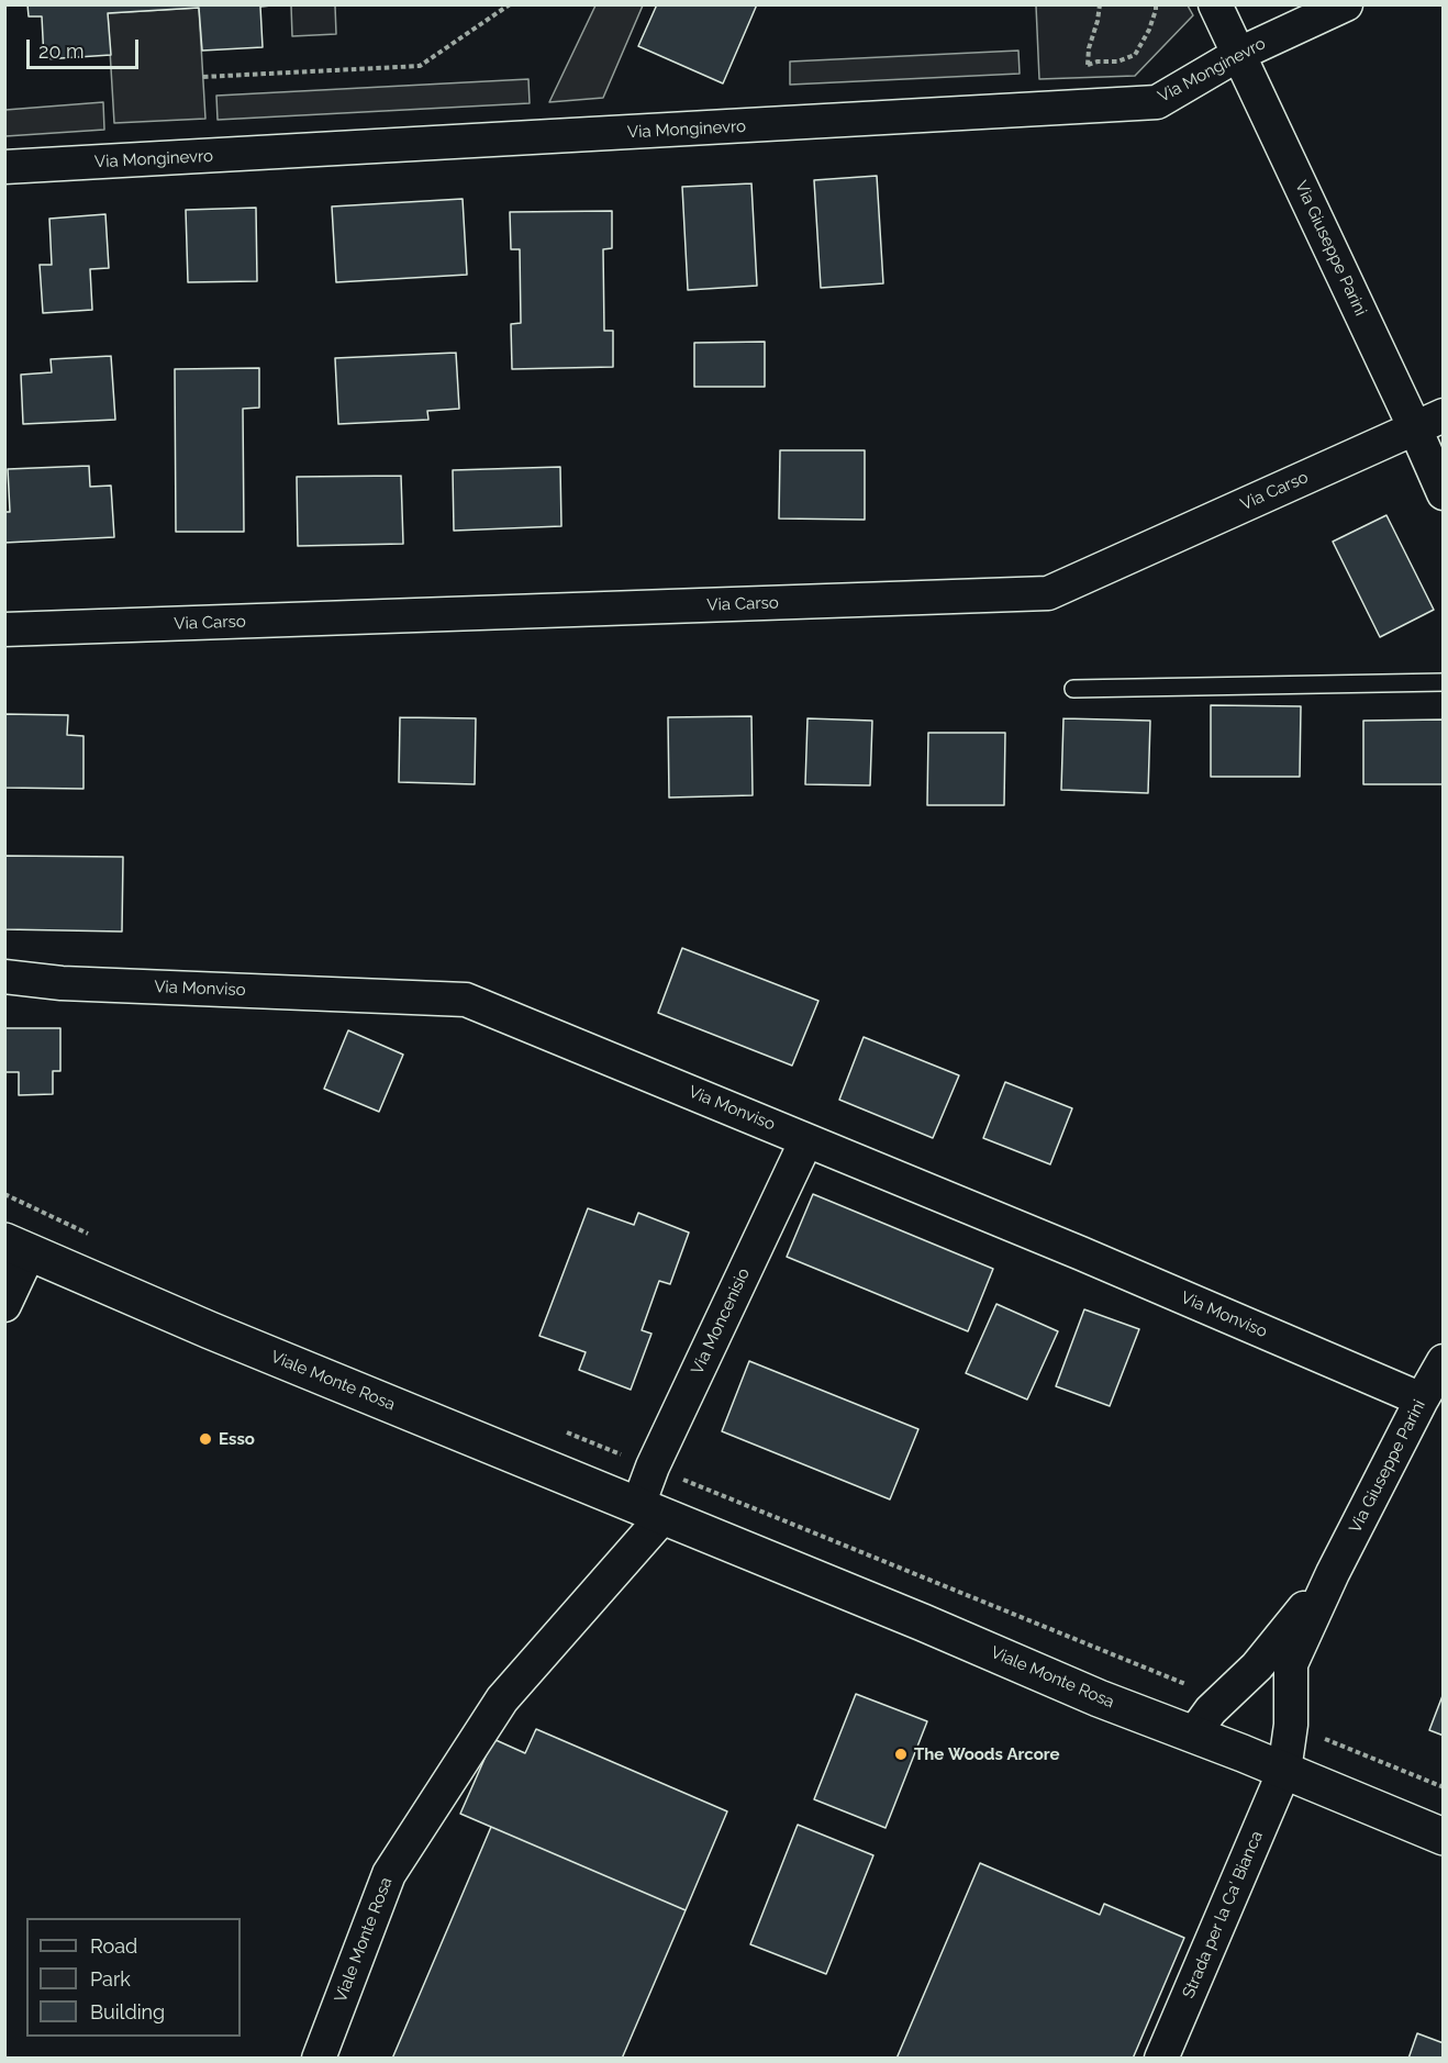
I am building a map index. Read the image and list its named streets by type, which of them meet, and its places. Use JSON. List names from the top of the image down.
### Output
{
  "streets": {
    "main road": ["Viale Monte Rosa"],
    "street": [
      "Via Monginevro",
      "Via Giuseppe Parini",
      "Via Carso",
      "Via Monviso",
      "Via Moncenisio",
      "Strada per la Ca' Bianca"
    ]
  },
  "crossings": [
    ["Via Monginevro", "Via Giuseppe Parini"],
    ["Via Giuseppe Parini", "Via Carso"],
    ["Via Giuseppe Parini", "Via Monviso"],
    ["Via Giuseppe Parini", "Viale Monte Rosa"],
    ["Via Giuseppe Parini", "Strada per la Ca' Bianca"],
    ["Via Monviso", "Via Moncenisio"],
    ["Via Moncenisio", "Viale Monte Rosa"],
    ["Viale Monte Rosa", "Strada per la Ca' Bianca"]
  ],
  "places": ["Esso", "The Woods Arcore"],
  "legend": ["Road", "Park", "Building"],
  "scale_bar": "20 m"
}
